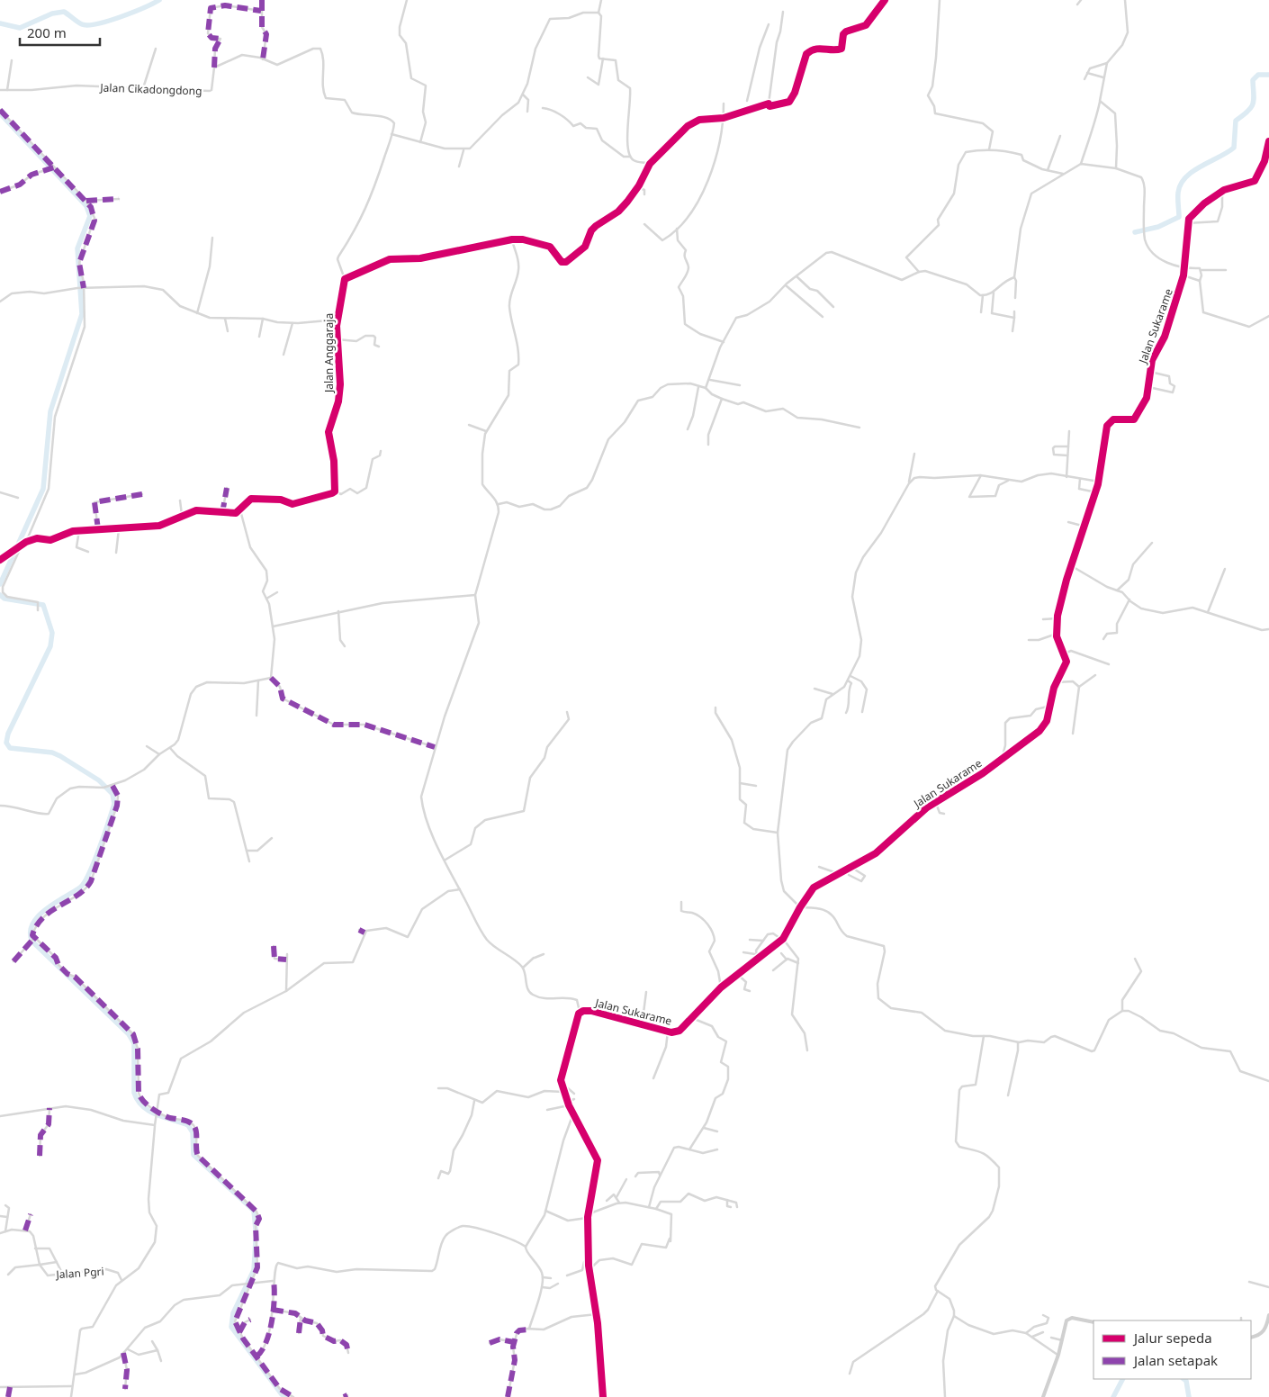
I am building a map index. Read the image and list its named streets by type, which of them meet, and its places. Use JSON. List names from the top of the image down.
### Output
{
  "streets": {
    "street": [
      "Jalan Cikadongdong",
      "Jalan Sukarame",
      "Jalan Anggaraja",
      "Jalan Pgri"
    ]
  },
  "legend": ["Jalur sepeda", "Jalan setapak"],
  "scale_bar": "200 m"
}
